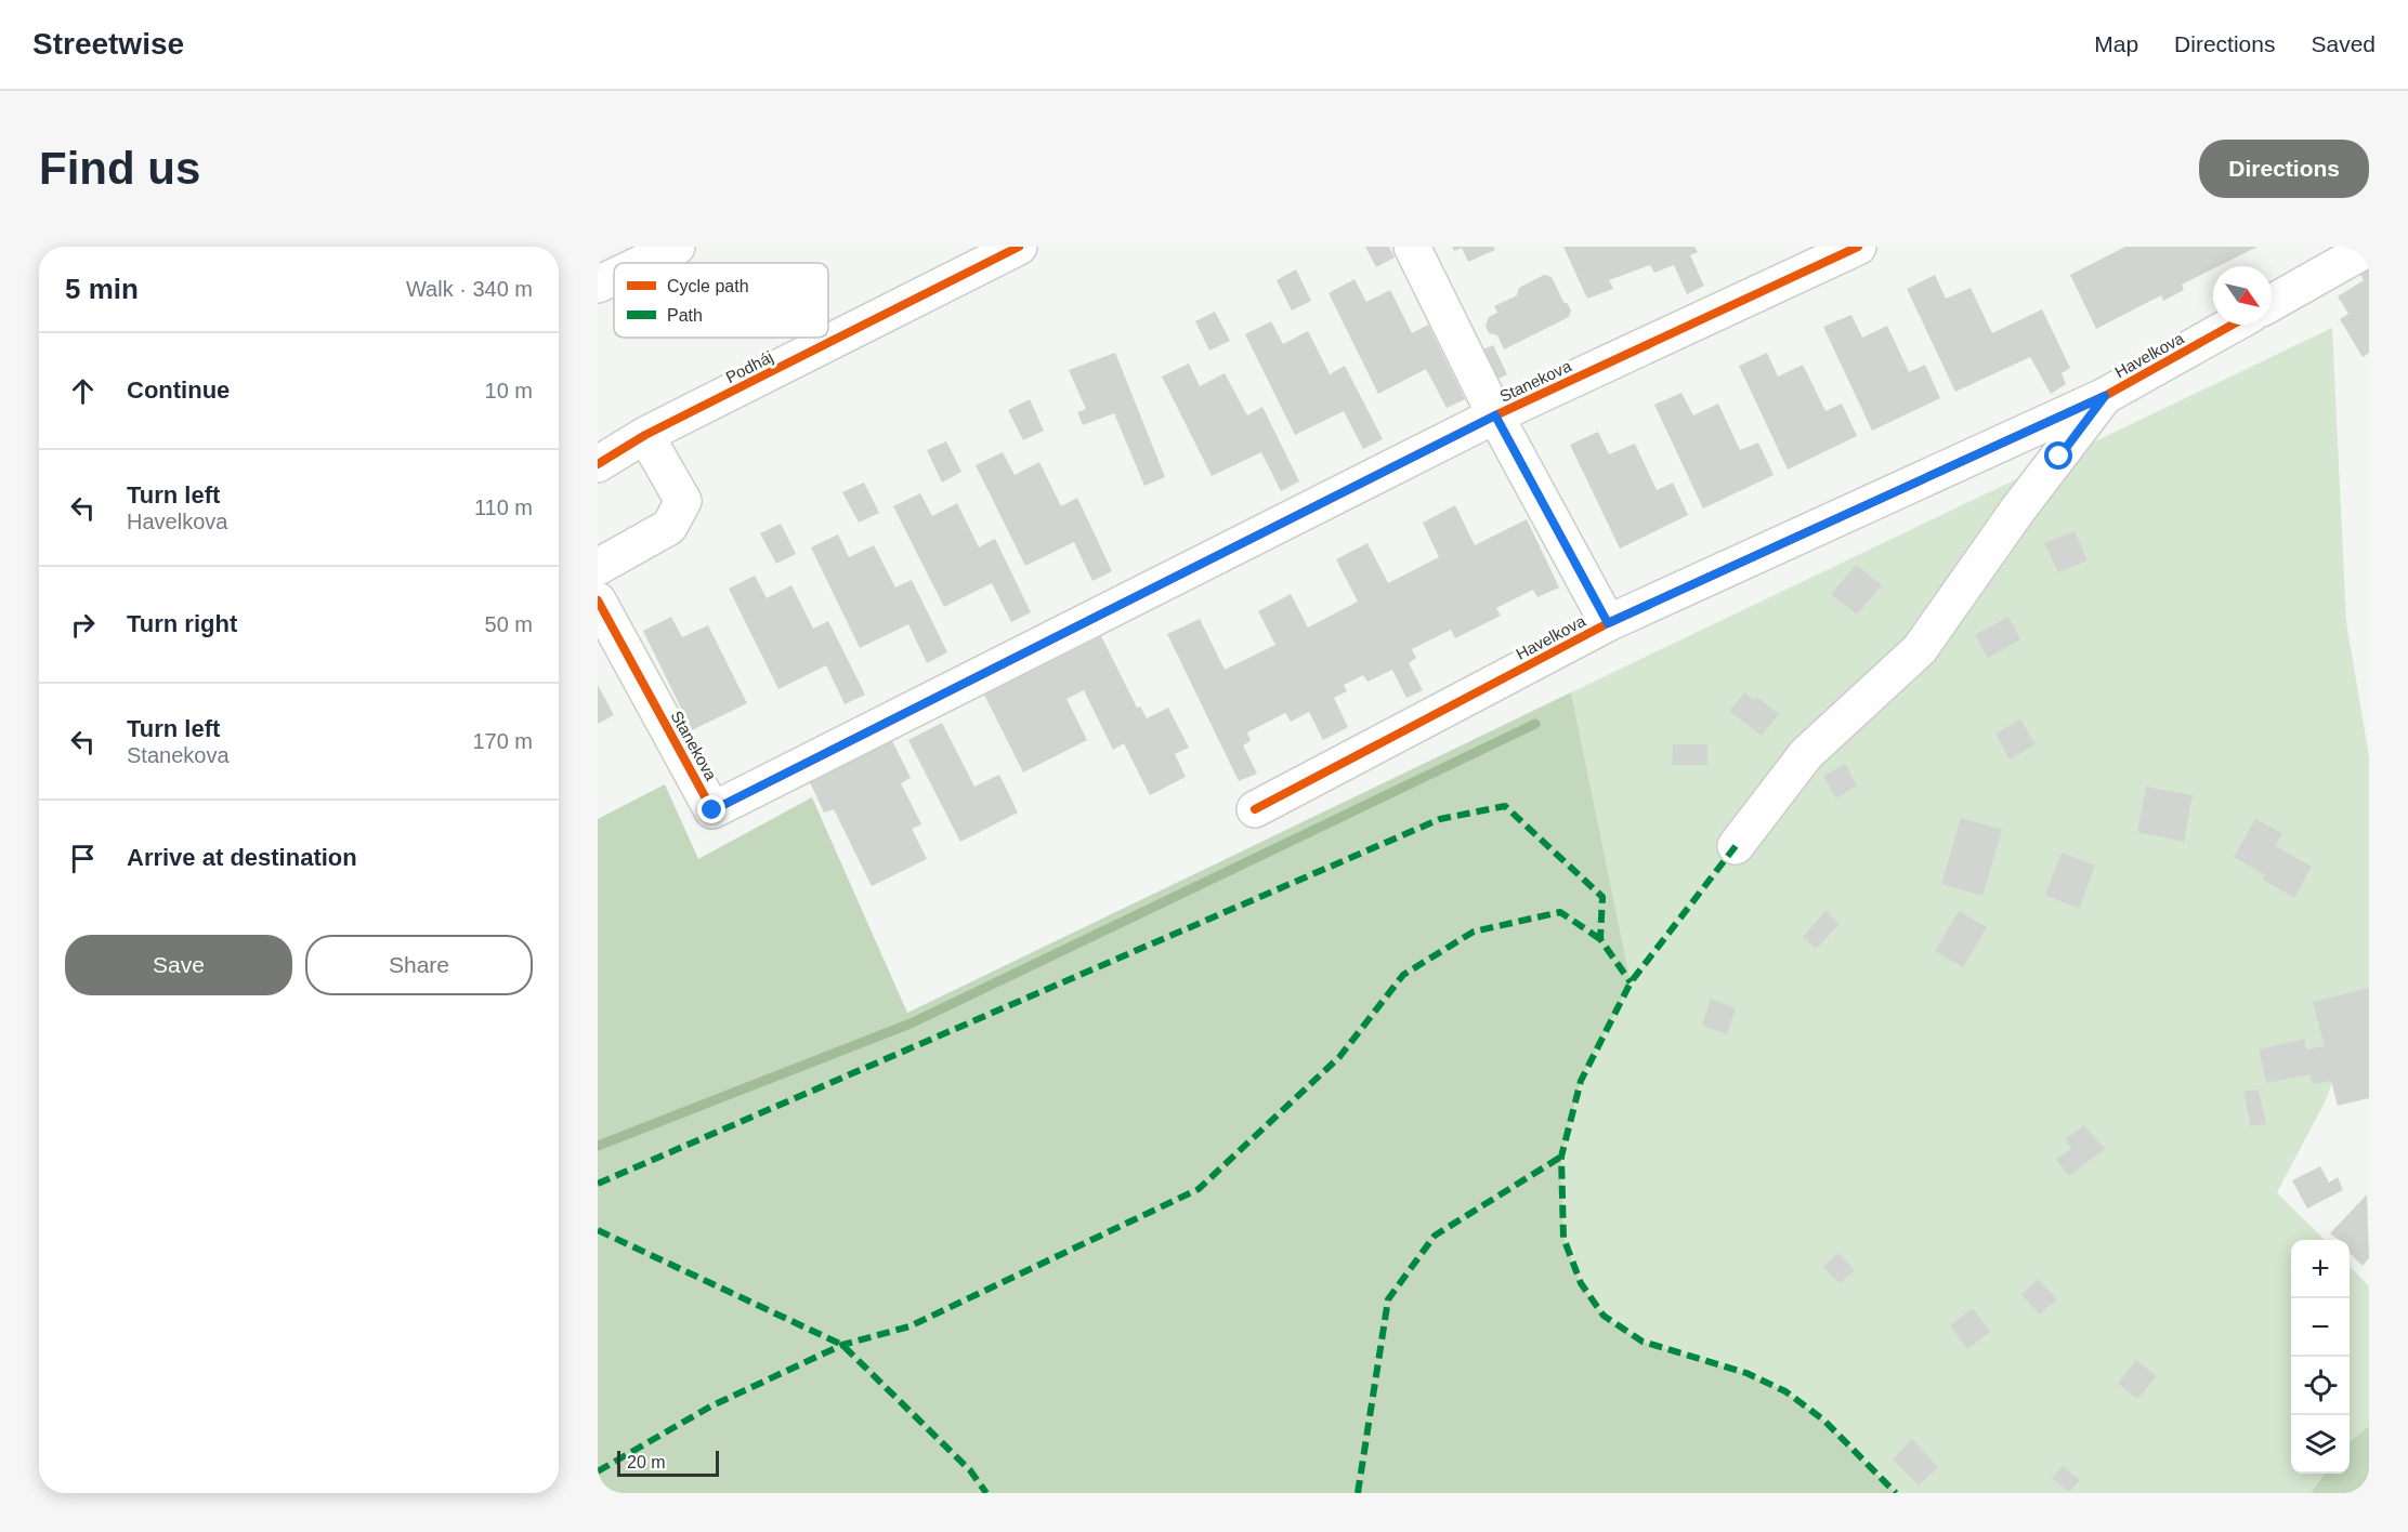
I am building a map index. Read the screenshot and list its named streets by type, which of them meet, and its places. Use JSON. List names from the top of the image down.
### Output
{
  "streets": {
    "street": ["Havelkova", "Podháj", "Stanekova"]
  },
  "legend": ["Cycle path", "Path"],
  "scale_bar": "20 m",
  "north": "bottom right",
  "page": {
    "header": "Streetwise",
    "nav": ["Map", "Directions", "Saved"],
    "buttons": [
      "Directions",
      ["Save", "Share"]
    ],
    "title": "Find us",
    "heading": ["5 min", "Walk · 340 m"],
    "list": [
      ["Continue", "10 m"],
      ["Turn left", "Havelkova", "110 m"],
      ["Turn right", "50 m"],
      ["Turn left", "Stanekova", "170 m"],
      "Arrive at destination"
    ],
    "map_buttons": ["+", "−"],
    "scale": "20 m"
  }
}
